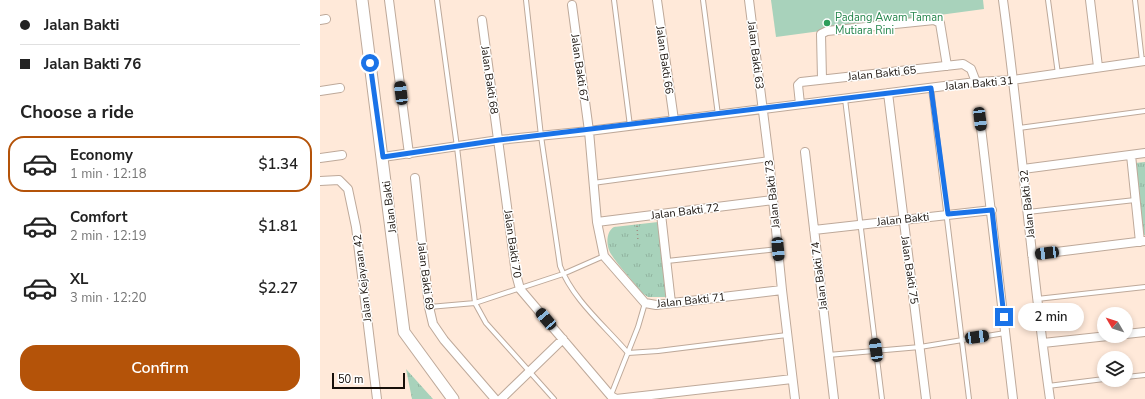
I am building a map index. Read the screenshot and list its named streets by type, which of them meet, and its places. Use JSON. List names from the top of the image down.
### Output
{
  "streets": {
    "street": [
      "Jalan Bakti 63",
      "Jalan Bakti 66",
      "Jalan Bakti 67",
      "Jalan Bakti 65",
      "Jalan Bakti 68",
      "Jalan Bakti 31",
      "Jalan Bakti 73",
      "Jalan Bakti 32",
      "Jalan Bakti",
      "Jalan Bakti 72",
      "Jalan Bakti 70",
      "Jalan Bakti 75",
      "Jalan Bakti 69",
      "Jalan Bakti 74",
      "Jalan Kejayaan 42",
      "Jalan Bakti 71"
    ]
  },
  "crossings": [
    ["Jalan Bakti 63", "Jalan Bakti 31"],
    ["Jalan Bakti 63", "Jalan Bakti 73"],
    ["Jalan Bakti 66", "Jalan Bakti 31"],
    ["Jalan Bakti 67", "Jalan Bakti 31"],
    ["Jalan Bakti 67", "Jalan Bakti 71"],
    ["Jalan Bakti 65", "Jalan Bakti 31"],
    ["Jalan Bakti 68", "Jalan Bakti 31"],
    ["Jalan Bakti 68", "Jalan Bakti 70"],
    ["Jalan Bakti 31", "Jalan Bakti 73"],
    ["Jalan Bakti 31", "Jalan Bakti 32"],
    ["Jalan Bakti 31", "Jalan Bakti"],
    ["Jalan Bakti 31", "Jalan Bakti 70"],
    ["Jalan Bakti 31", "Jalan Bakti 75"],
    ["Jalan Bakti 31", "Jalan Bakti 71"],
    ["Jalan Bakti 73", "Jalan Bakti 72"],
    ["Jalan Bakti 73", "Jalan Bakti 71"],
    ["Jalan Bakti", "Jalan Bakti 75"],
    ["Jalan Bakti", "Jalan Bakti 74"],
    ["Jalan Bakti 72", "Jalan Bakti 71"]
  ],
  "places": ["Padang Awam Taman Mutiara Rini"],
  "scale_bar": "50 m",
  "north": "top left",
  "page": {
    "banner": ["Jalan Bakti", "Jalan Bakti 76"],
    "heading": "Choose a ride",
    "list": [
      {
        "name": "Economy",
        "note": "1 min · 12:18",
        "value": "$1.34"
      },
      {
        "name": "Comfort",
        "note": "2 min · 12:19",
        "value": "$1.81"
      },
      {
        "name": "XL",
        "note": "3 min · 12:20",
        "value": "$2.27"
      }
    ],
    "bubble": "2 min",
    "buttons": "Confirm",
    "scale": "50 m"
  }
}
